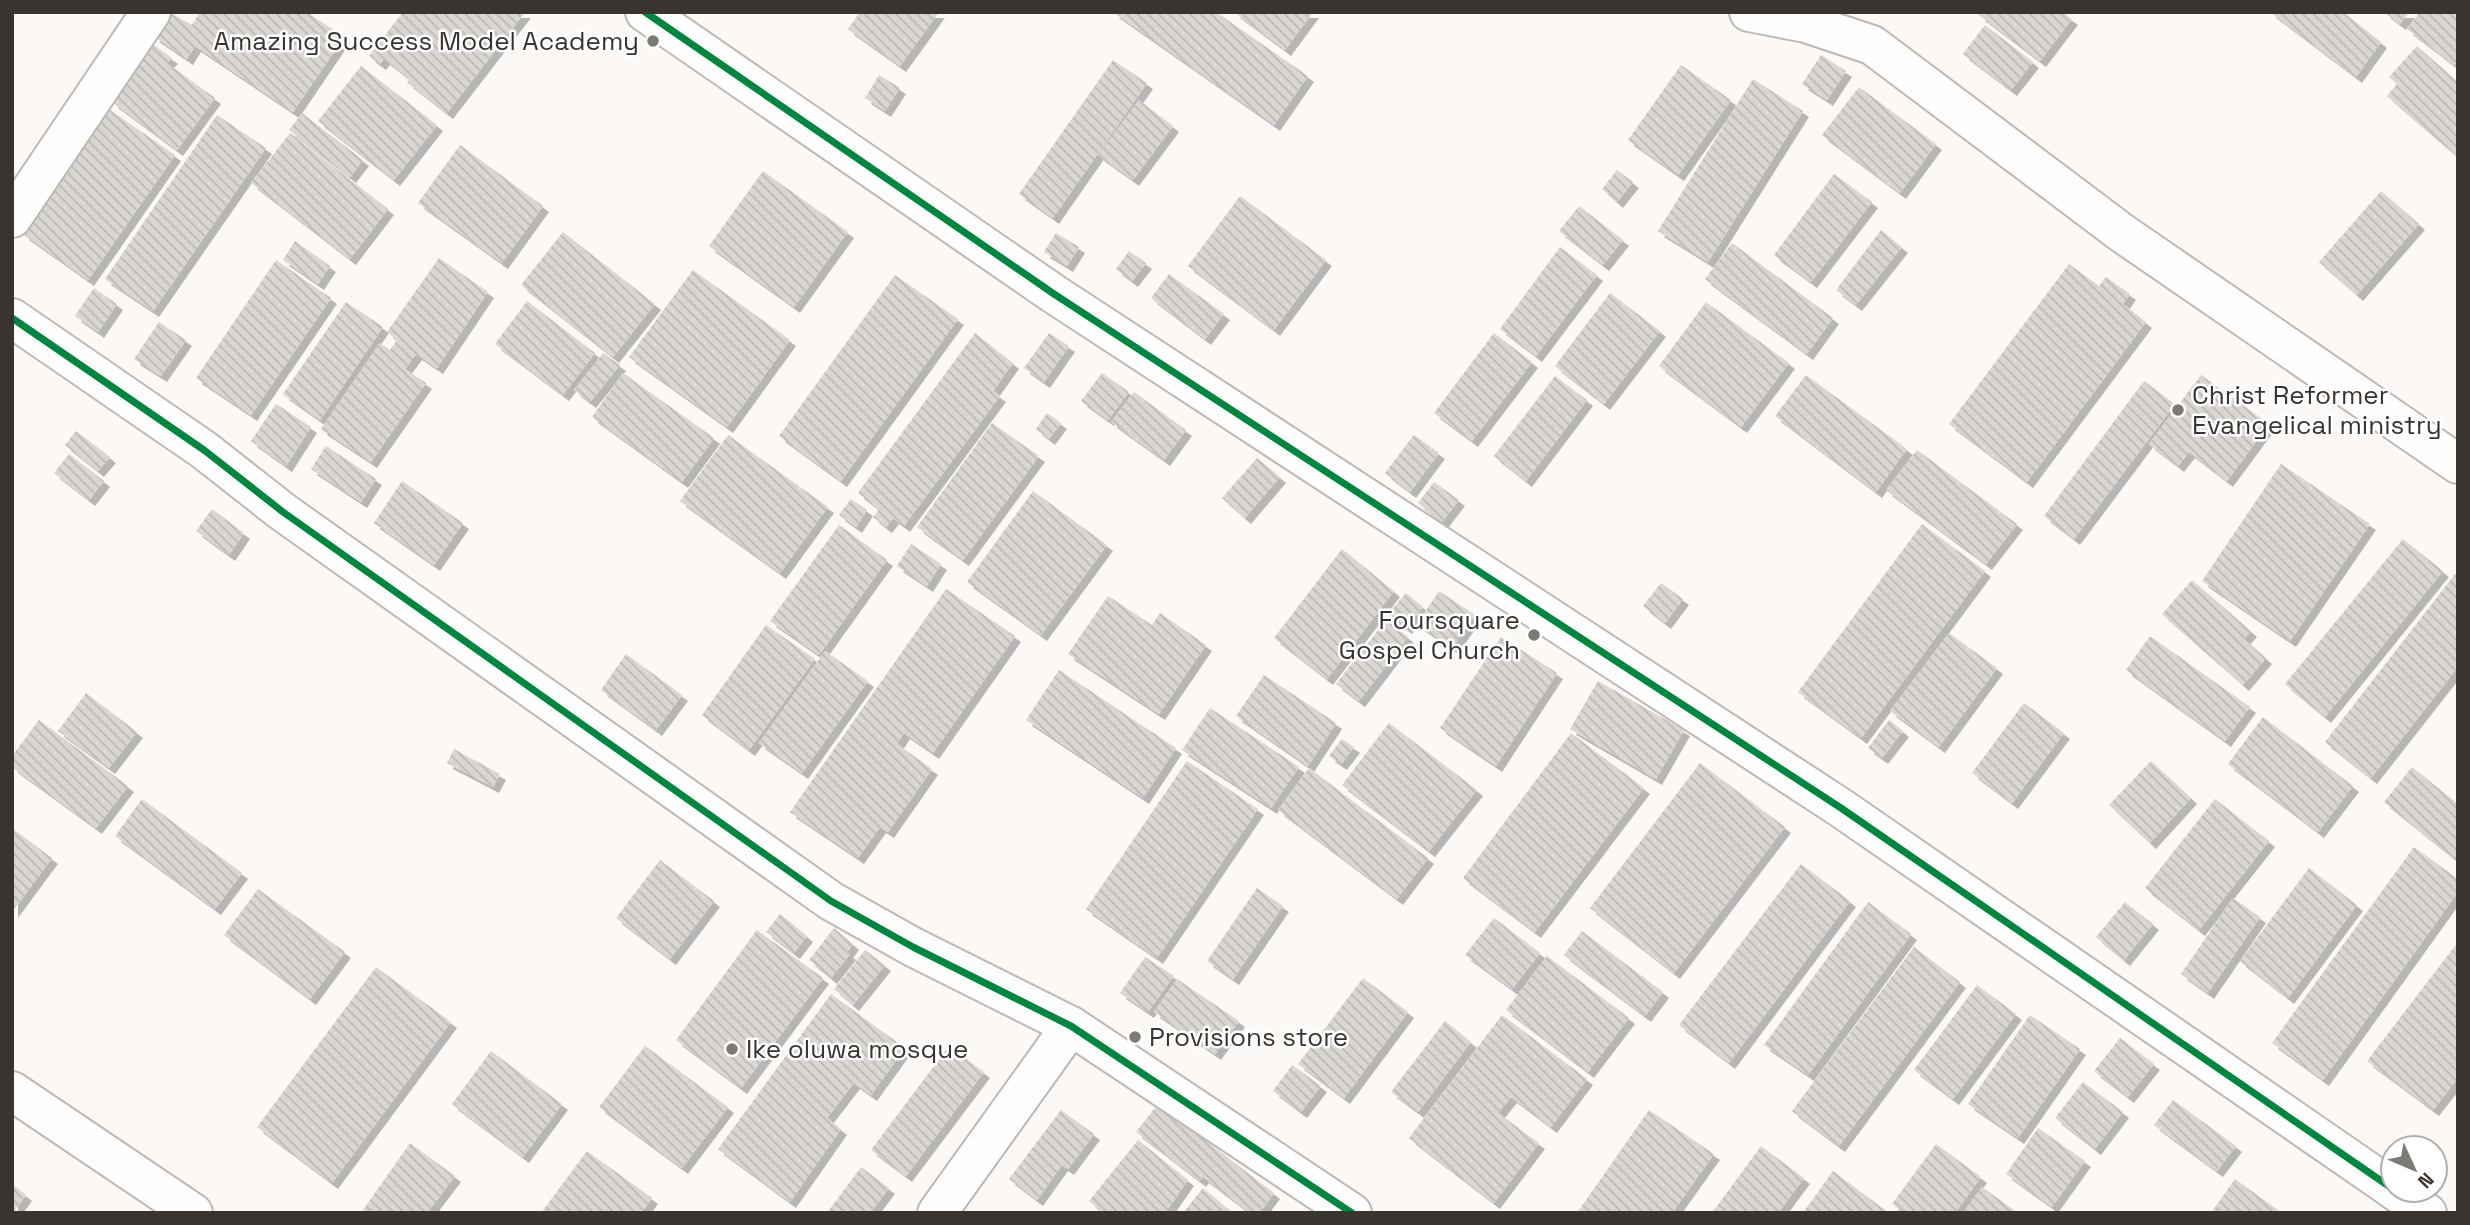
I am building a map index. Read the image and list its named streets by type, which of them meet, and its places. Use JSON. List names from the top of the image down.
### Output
{
  "places": [
    "Amazing Success Model Academy",
    "Christ Reformer Evangelical ministry",
    "Foursquare Gospel Church",
    "Provisions store",
    "Ike oluwa mosque"
  ],
  "north": "bottom right"
}
